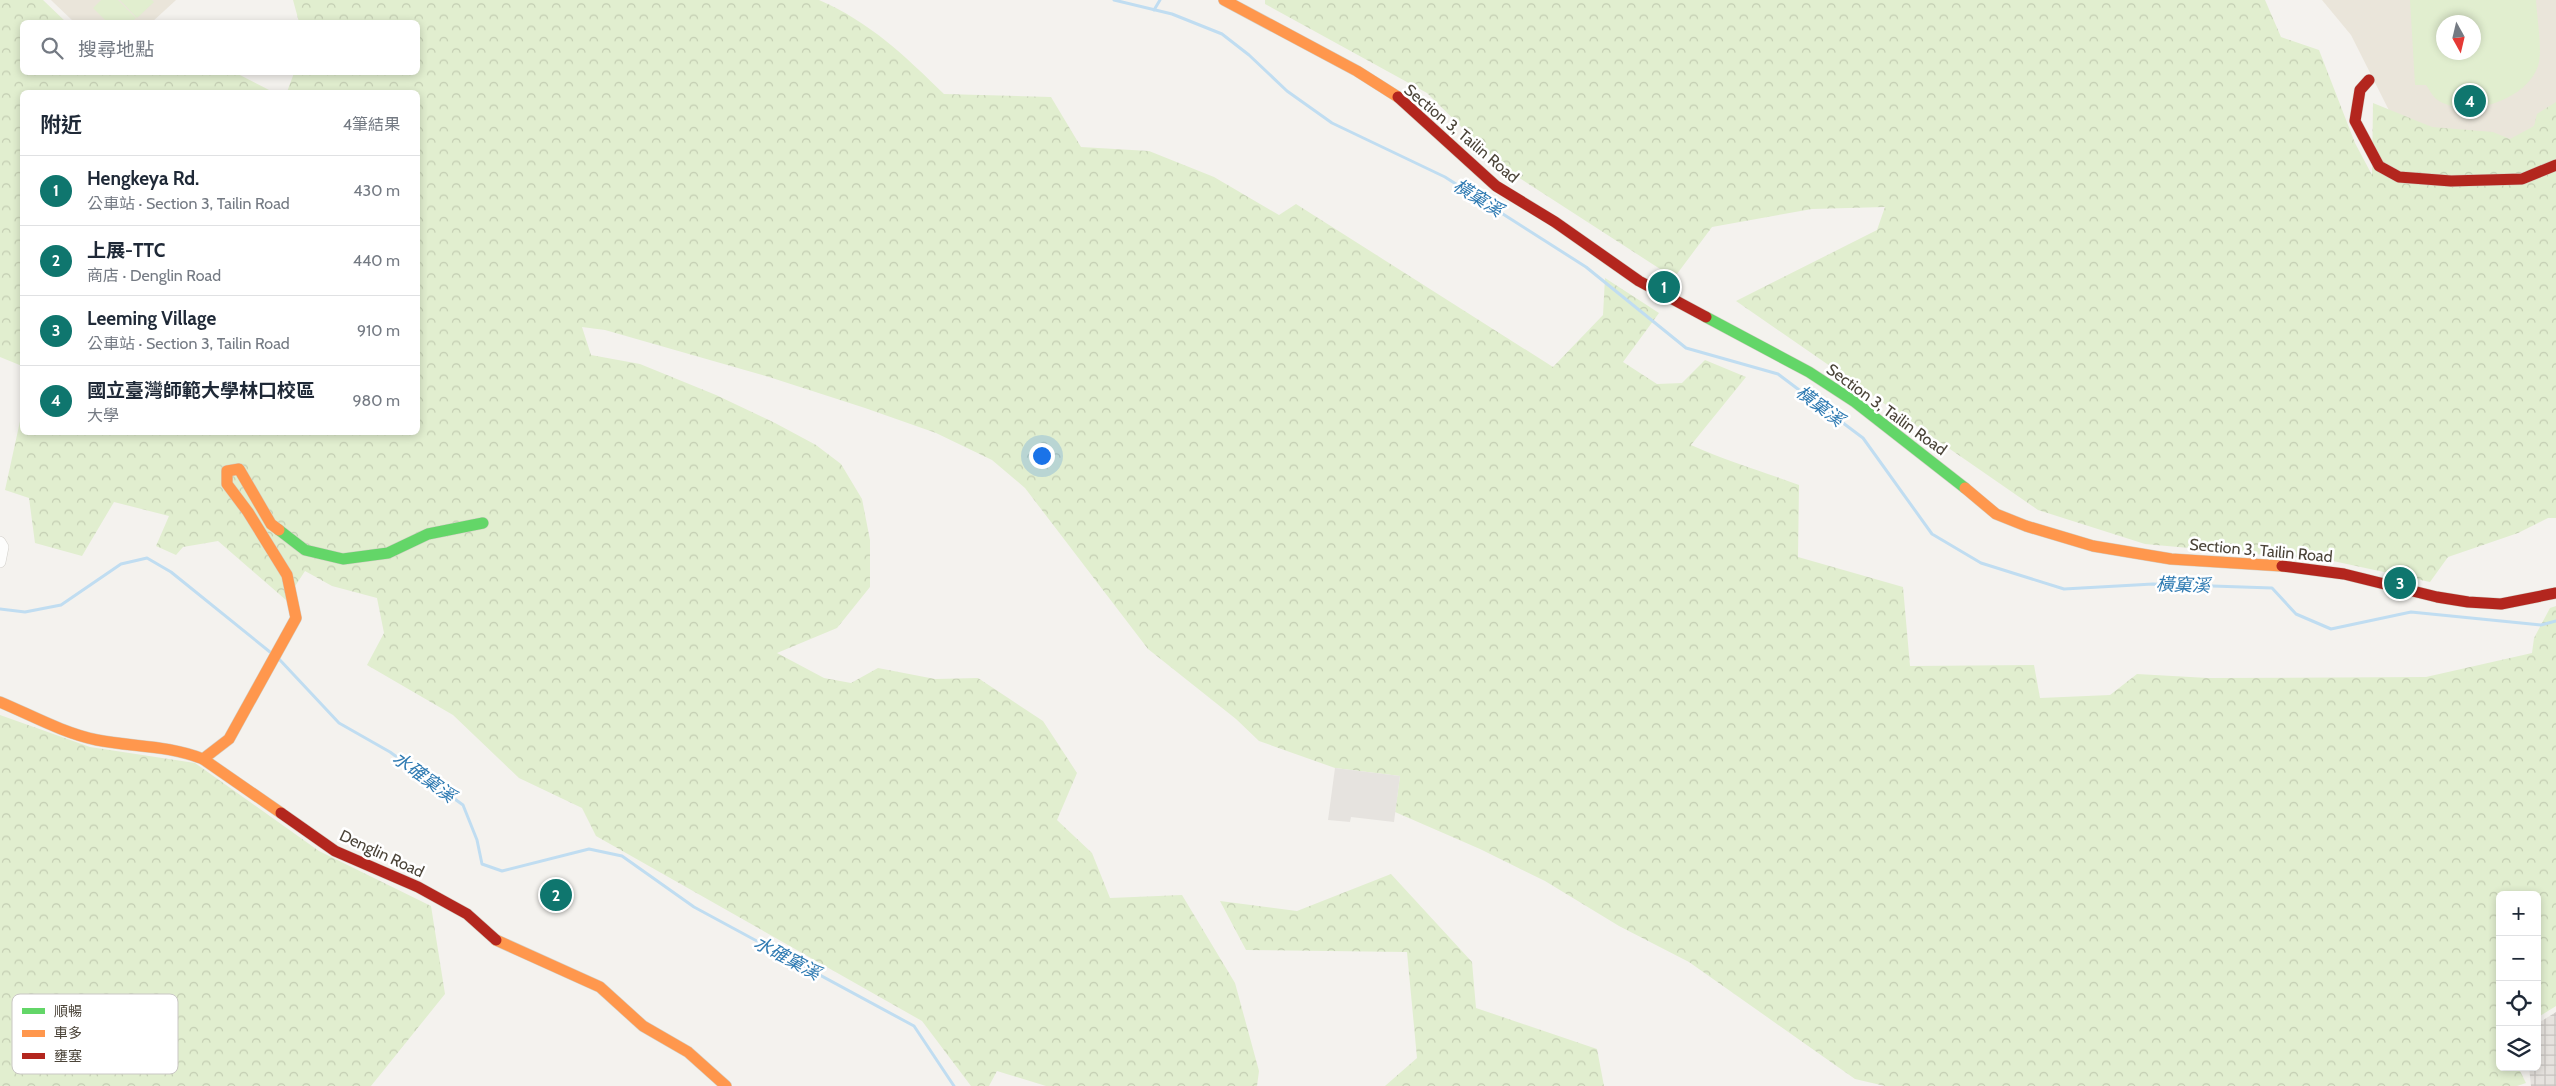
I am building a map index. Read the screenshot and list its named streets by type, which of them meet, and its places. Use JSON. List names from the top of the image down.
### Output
{
  "streets": {
    "street": ["Section 3, Tailin Road", "Denglin Road"]
  },
  "water": ["橫窠溪", "水確窠溪"],
  "legend": ["順暢", "車多", "壅塞"],
  "north": "bottom",
  "page": {
    "search": "搜尋地點",
    "pins": [
      "4",
      "1",
      "3",
      "2"
    ],
    "heading": ["附近", "4筆結果"],
    "list": [
      {
        "mark": "1",
        "name": "Hengkeya Rd.",
        "note": "公車站 · Section 3, Tailin Road",
        "value": "430 m"
      },
      {
        "mark": "2",
        "name": "上展-TTC",
        "note": "商店 · Denglin Road",
        "value": "440 m"
      },
      {
        "mark": "3",
        "name": "Leeming Village",
        "note": "公車站 · Section 3, Tailin Road",
        "value": "910 m"
      },
      {
        "mark": "4",
        "name": "國立臺灣師範大學林口校區",
        "note": "大學",
        "value": "980 m"
      }
    ],
    "map_buttons": ["+", "−"]
  }
}
